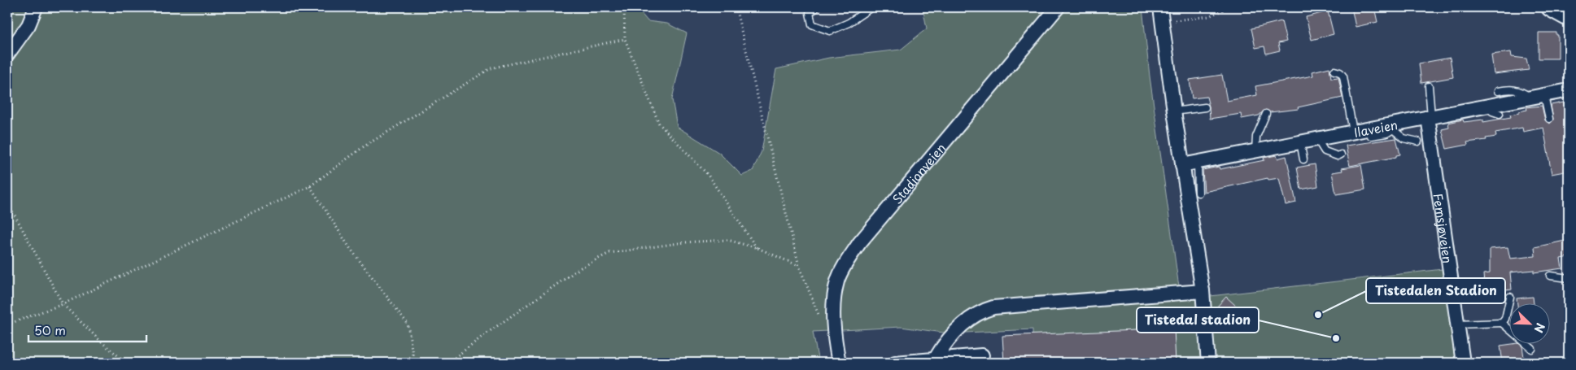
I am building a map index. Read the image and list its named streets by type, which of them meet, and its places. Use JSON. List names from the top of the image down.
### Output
{
  "streets": {
    "street": ["Ilaveien", "Stadionveien", "Femsjøveien"]
  },
  "crossings": [
    ["Ilaveien", "Femsjøveien"]
  ],
  "places": ["Tistedalen Stadion", "Tistedal stadion"],
  "scale_bar": "50 m",
  "north": "bottom right"
}
